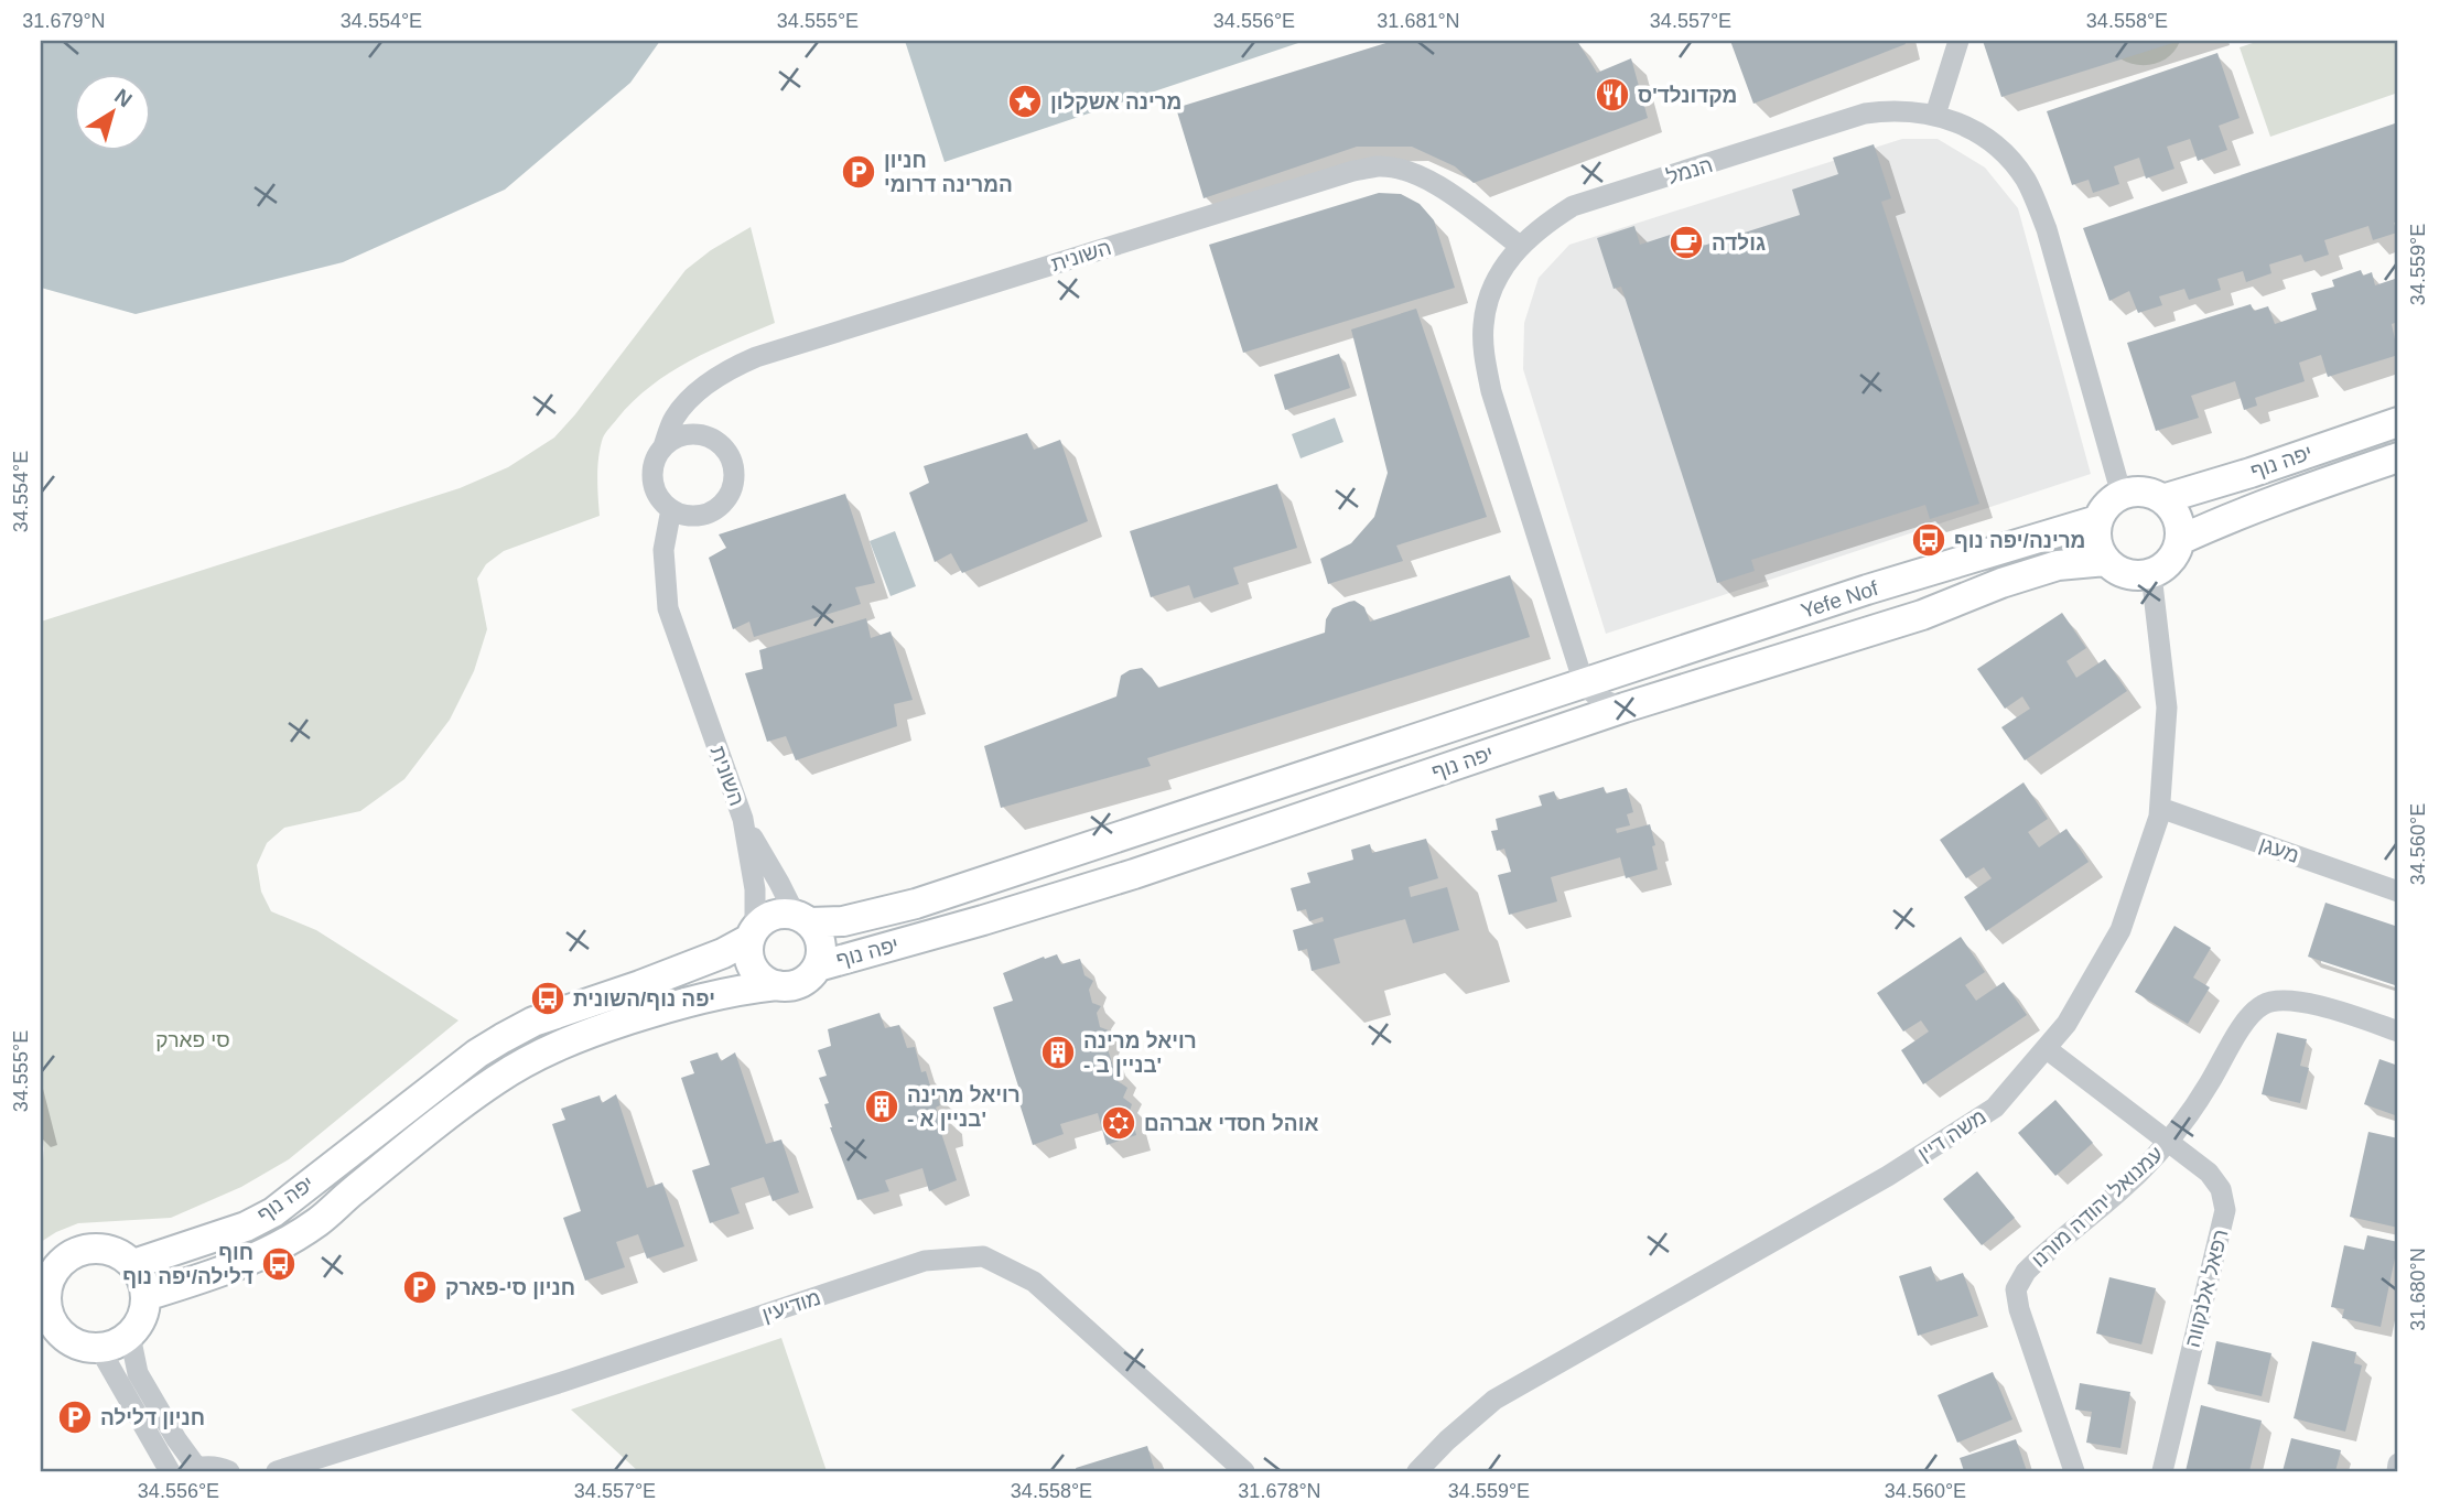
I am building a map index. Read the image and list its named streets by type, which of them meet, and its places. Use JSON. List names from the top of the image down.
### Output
{
  "streets": {
    "main road": ["יפה נוף", "Yefe Nof"],
    "street": [
      "הנמל",
      "השונית",
      "מעגן",
      "משה דיין",
      "עמנואל יהודה מורנו",
      "רפאל אלנקווה",
      "מודיעין"
    ]
  },
  "crossings": [
    ["הנמל", "השונית"],
    ["הנמל", "יפה נוף"],
    ["הנמל", "Yefe Nof"],
    ["הנמל", "משה דיין"],
    ["השונית", "יפה נוף"],
    ["יפה נוף", "Yefe Nof"],
    ["יפה נוף", "משה דיין"],
    ["Yefe Nof", "משה דיין"],
    ["מעגן", "משה דיין"],
    ["משה דיין", "רפאל אלנקווה"],
    ["עמנואל יהודה מורנו", "רפאל אלנקווה"]
  ],
  "parks": ["סי פארק"],
  "places": {
    "restaurant": ["מקדונלד'ס"],
    "place": ["מרינה אשקלון"],
    "parking": ["חניון המרינה דרומי", "חניון סי-פארק", "חניון דלילה"],
    "cafe": ["גולדה"],
    "bus stop": ["מרינה/יפה נוף", "יפה נוף/השונית", "חוף דלילה/יפה נוף"],
    "building": ["רויאל מרינה - בניין ב'", "רויאל מרינה - בניין א'"],
    "synagogue": ["אוהל חסדי אברהם"]
  },
  "north": "top right",
  "coordinates": [
    "31.679°N",
    "34.554°E",
    "34.555°E",
    "34.556°E",
    "31.681°N",
    "34.557°E",
    "34.558°E",
    "34.559°E",
    "34.560°E",
    "31.680°N",
    "31.678°N"
  ]
}
